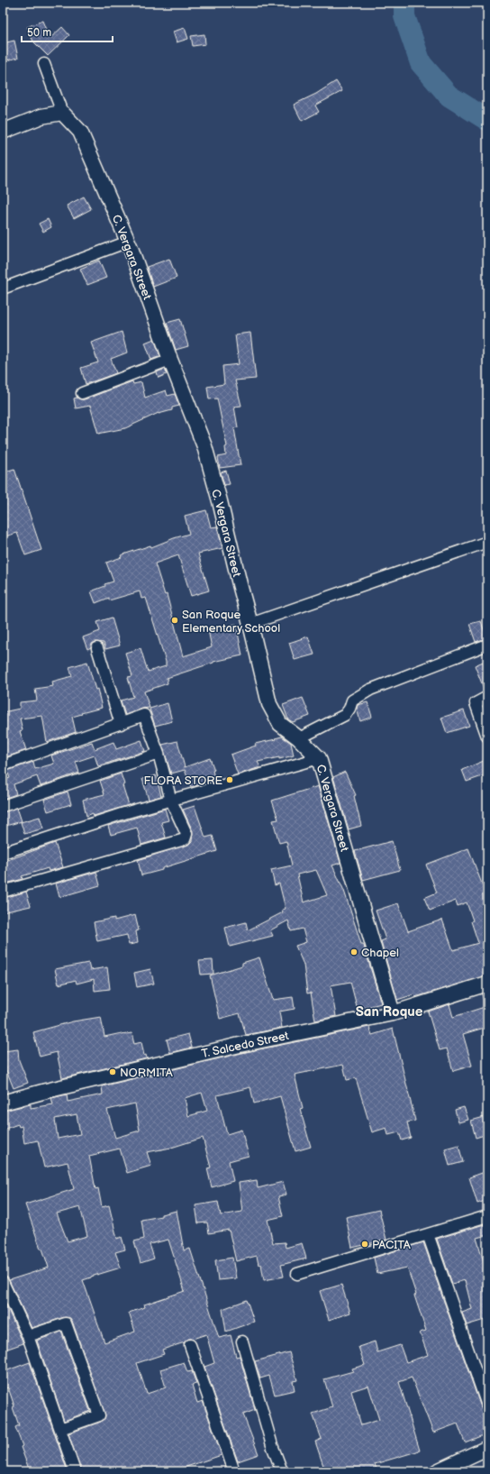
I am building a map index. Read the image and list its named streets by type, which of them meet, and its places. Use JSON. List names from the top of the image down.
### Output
{
  "streets": {
    "street": ["C. Vergara Street", "T. Salcedo Street"]
  },
  "crossings": [
    ["C. Vergara Street", "T. Salcedo Street"]
  ],
  "districts": ["San Roque"],
  "places": [
    "San Roque Elementary School",
    "FLORA STORE",
    "Chapel",
    "NORMITA",
    "PACITA"
  ],
  "scale_bar": "50 m"
}
